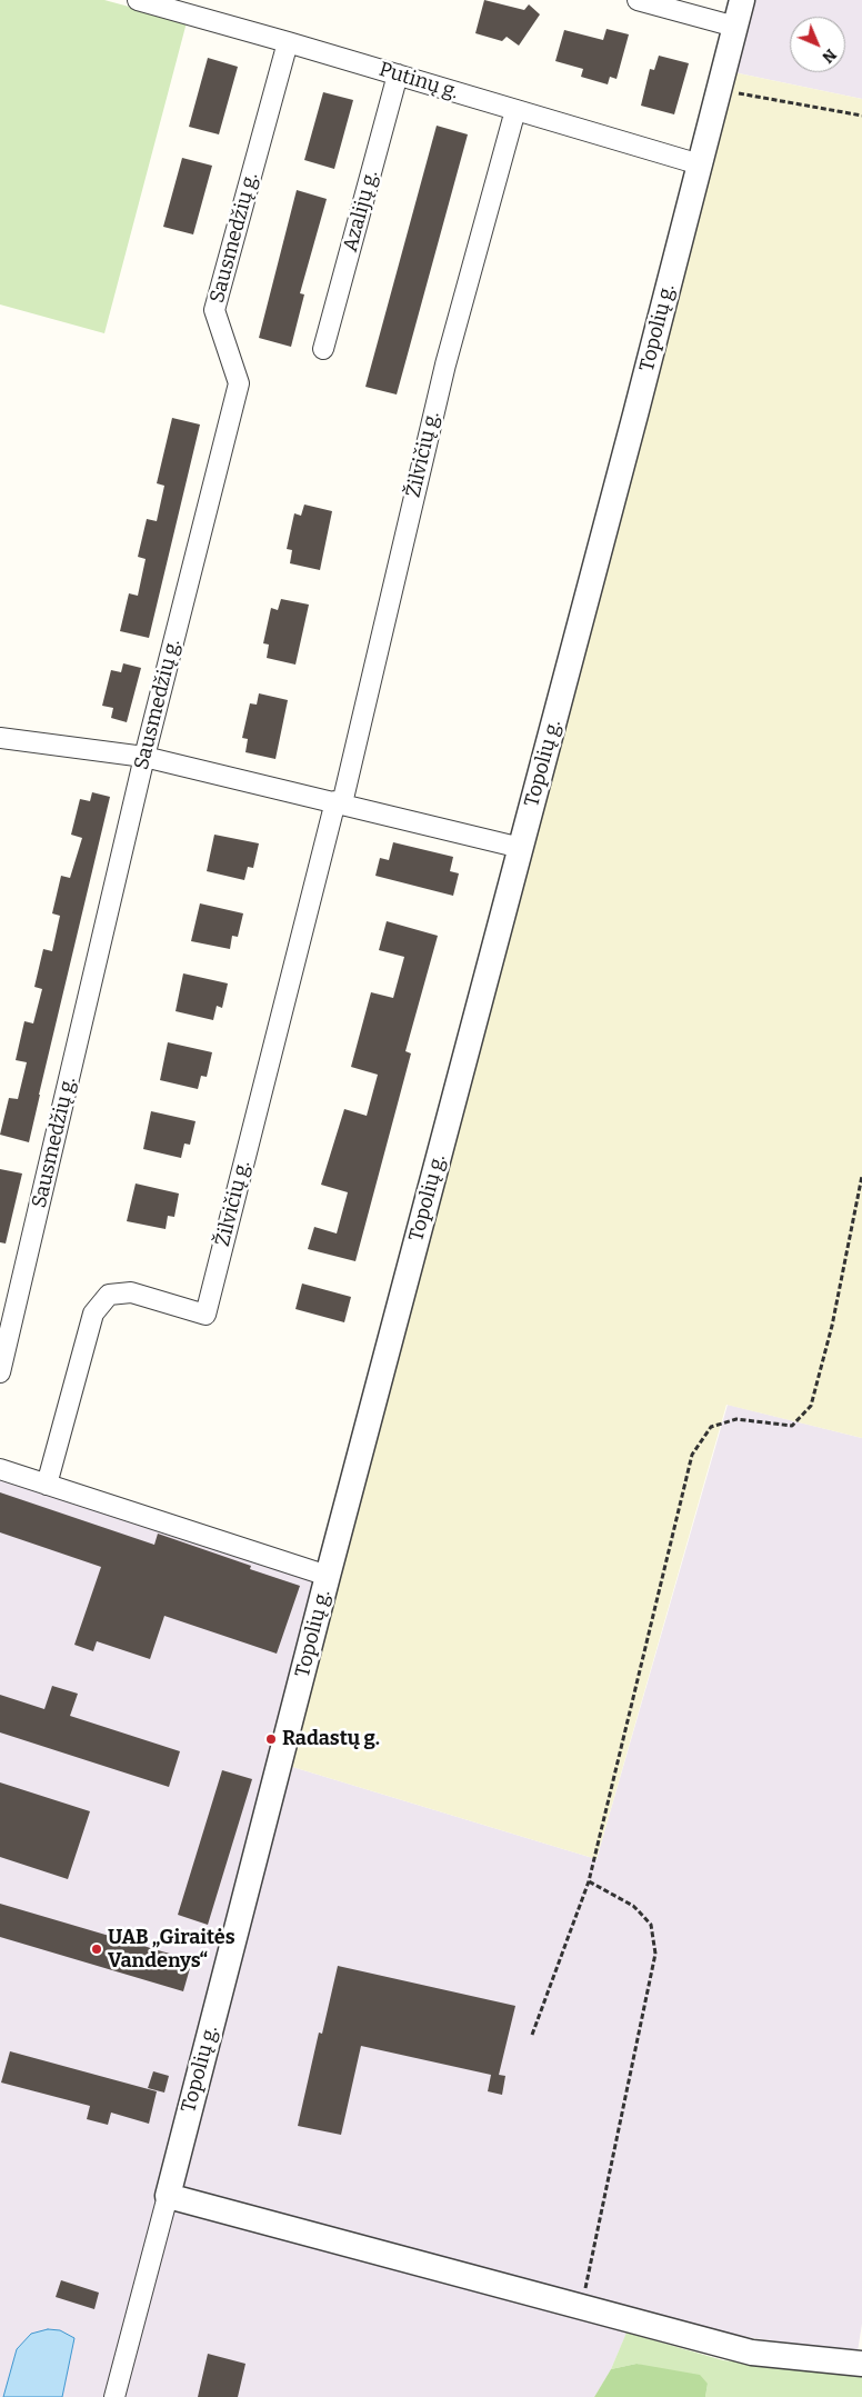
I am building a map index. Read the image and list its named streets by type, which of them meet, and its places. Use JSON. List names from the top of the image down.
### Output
{
  "streets": {
    "street": [
      "Putinų g.",
      "Azalijų g.",
      "Sausmedžių g.",
      "Topolių g.",
      "Žilvičių g."
    ]
  },
  "crossings": [
    ["Putinų g.", "Azalijų g."],
    ["Putinų g.", "Sausmedžių g."],
    ["Putinų g.", "Topolių g."],
    ["Putinų g.", "Žilvičių g."]
  ],
  "places": ["Radastų g.", "UAB „Giraitės Vandenys“"],
  "north": "bottom right"
}
